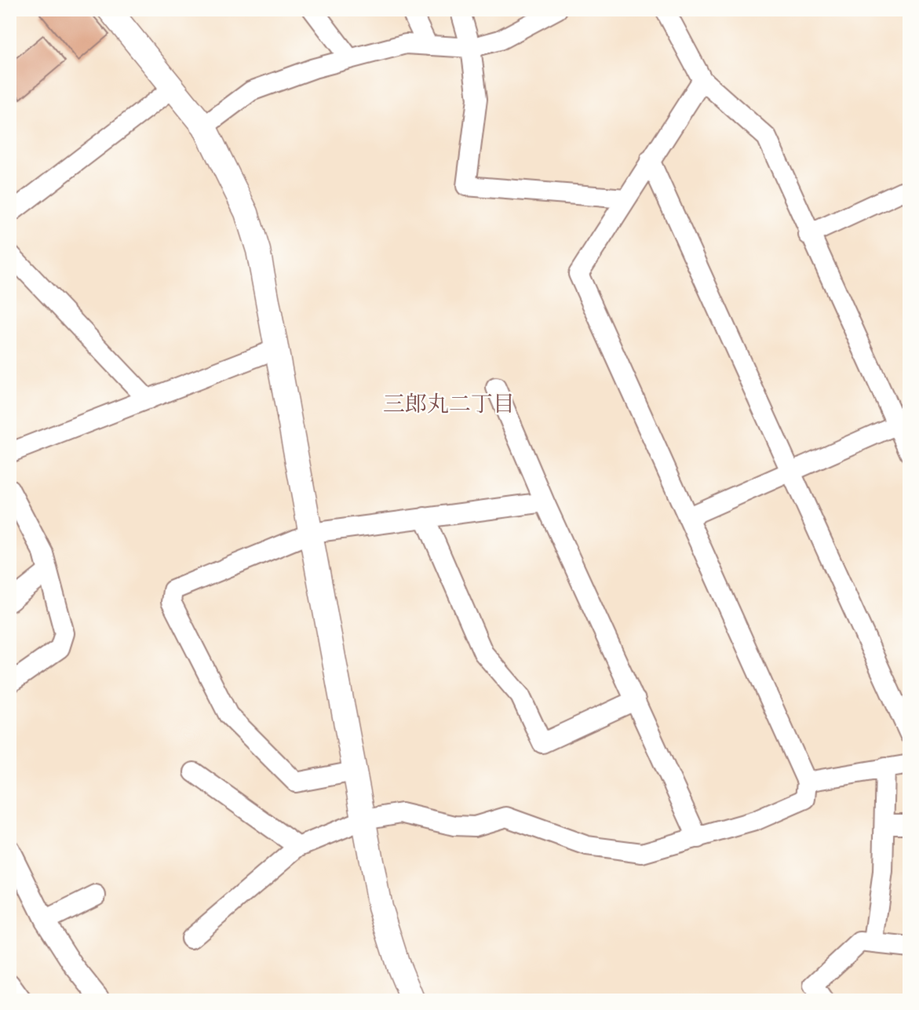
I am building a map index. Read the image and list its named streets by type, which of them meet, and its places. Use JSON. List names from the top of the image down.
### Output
{
  "districts": ["三郎丸二丁目"]
}
